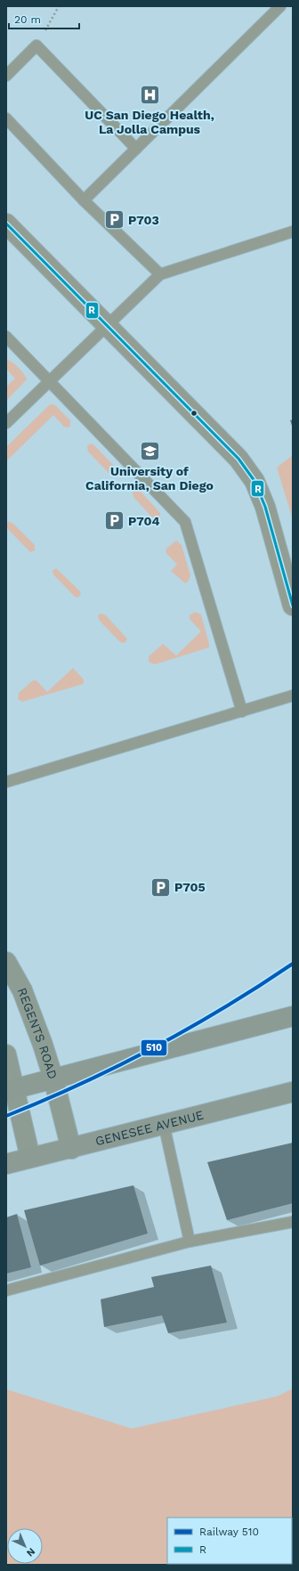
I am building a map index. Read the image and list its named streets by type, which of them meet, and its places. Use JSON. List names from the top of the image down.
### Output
{
  "streets": {
    "main road": ["REGENTS ROAD", "GENESEE AVENUE"]
  },
  "crossings": [
    ["REGENTS ROAD", "GENESEE AVENUE"]
  ],
  "places": {
    "hospital": ["UC San Diego Health, La Jolla Campus"],
    "parking": ["P703", "P704", "P705"],
    "school or university": ["University of California, San Diego"]
  },
  "lines": ["transit line R", "rail line 510"],
  "legend": ["Railway 510", "R"],
  "scale_bar": "20 m",
  "north": "bottom right"
}
